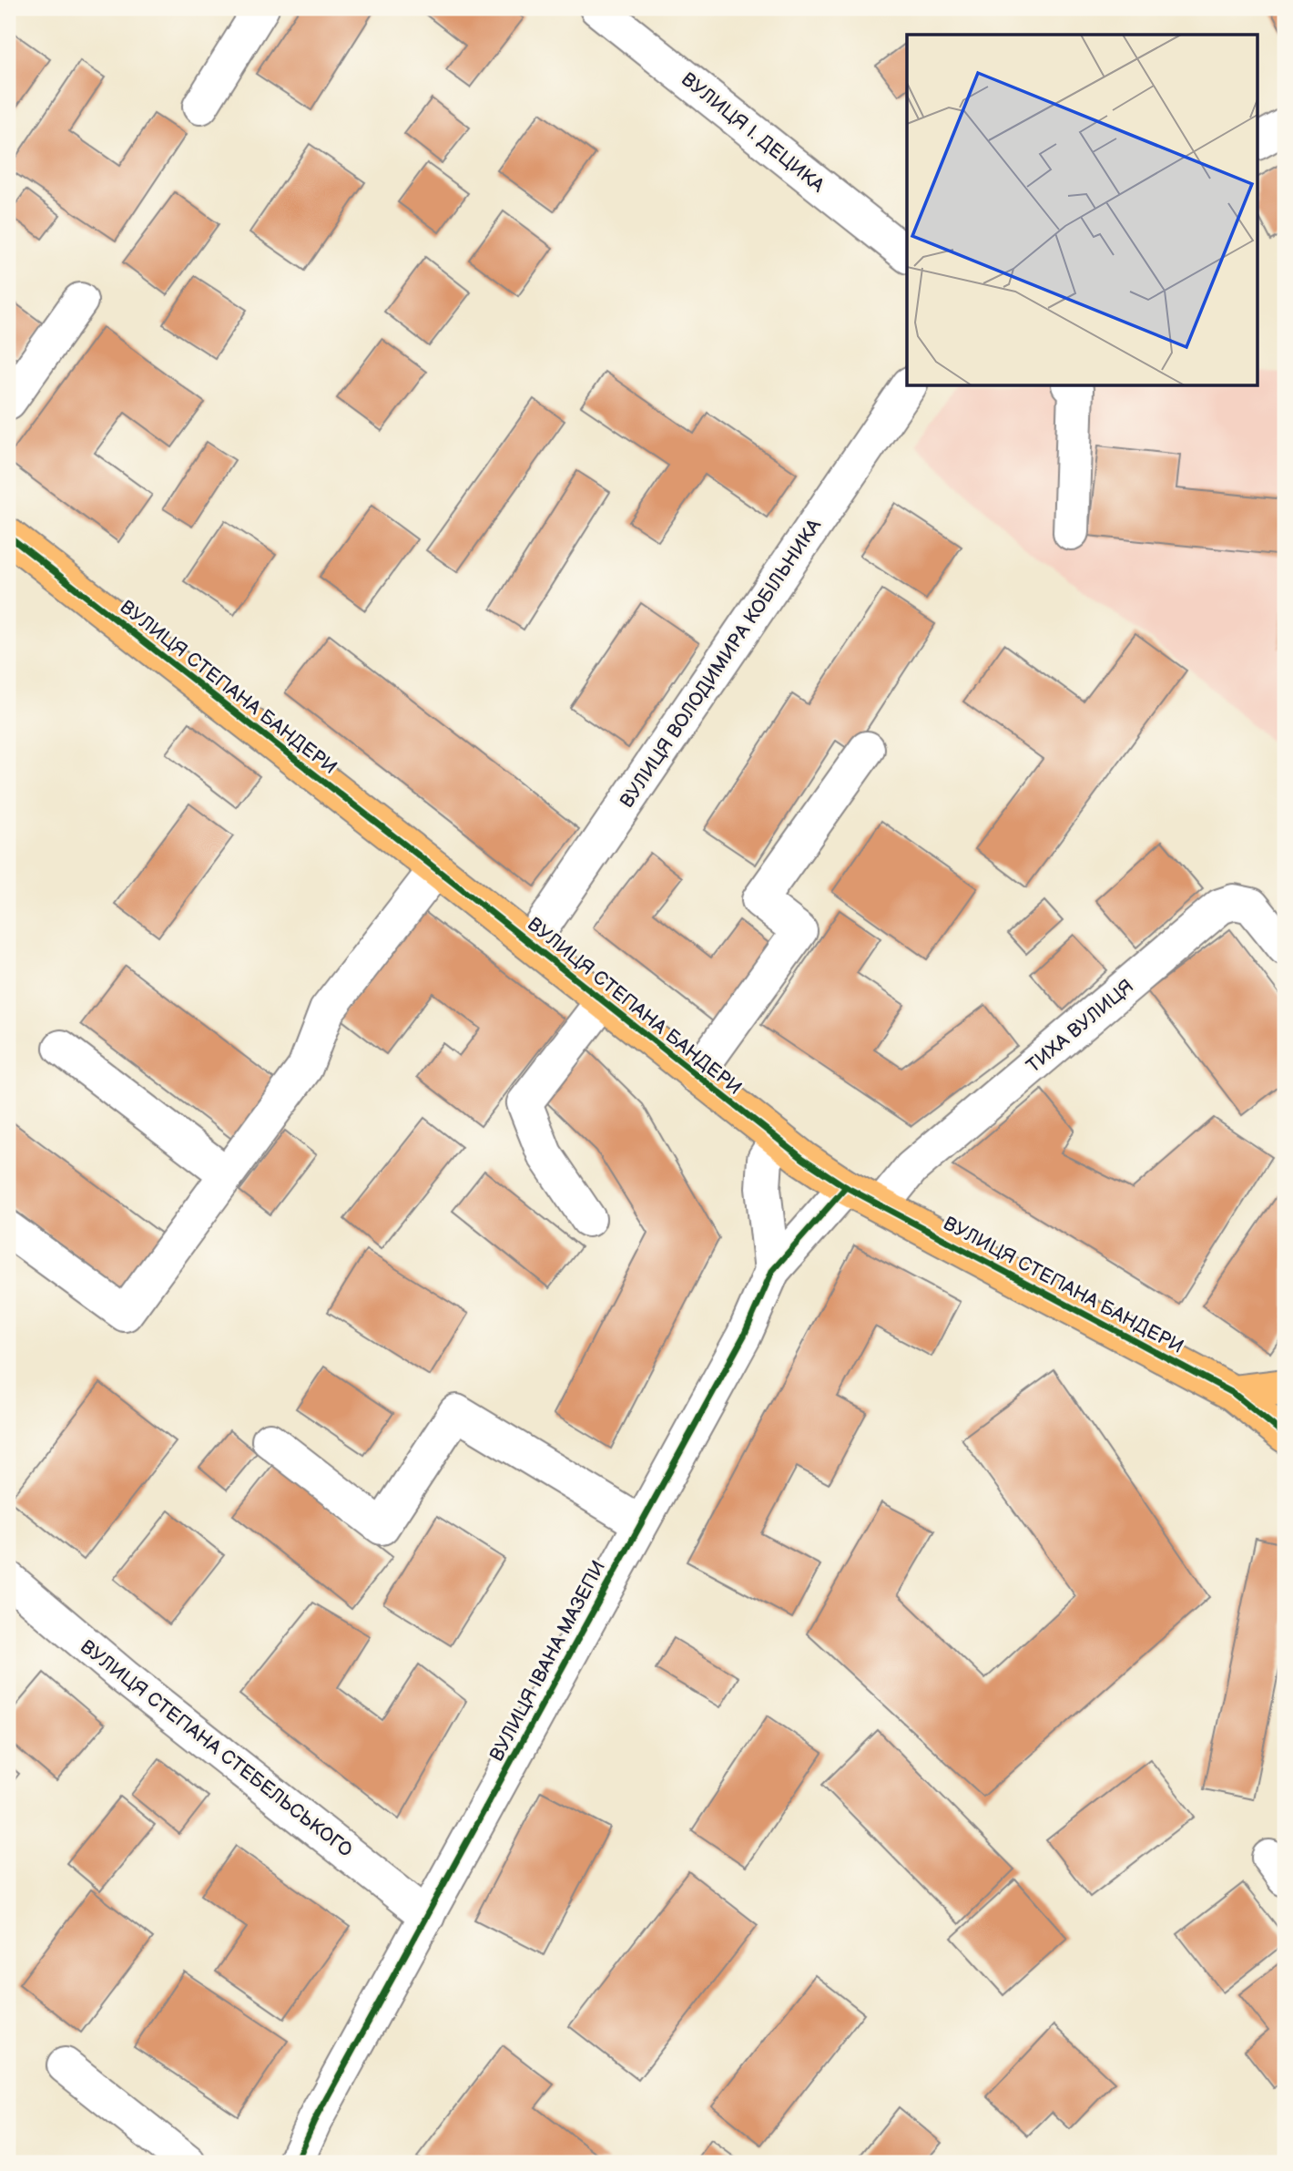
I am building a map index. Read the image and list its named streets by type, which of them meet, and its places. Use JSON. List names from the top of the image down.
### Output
{
  "streets": {
    "main road": ["ВУЛИЦЯ СТЕПАНА БАНДЕРИ"],
    "street": [
      "ВУЛИЦЯ І. ДЕЦИКА",
      "ВУЛИЦЯ ВОЛОДИМИРА КОБІЛЬНИКА",
      "ТИХА ВУЛИЦЯ",
      "ВУЛИЦЯ ІВАНА МАЗЕПИ",
      "ВУЛИЦЯ СТЕПАНА СТЕБЕЛЬСЬКОГО"
    ]
  },
  "crossings": [
    ["ВУЛИЦЯ ВОЛОДИМИРА КОБІЛЬНИКА", "ВУЛИЦЯ СТЕПАНА БАНДЕРИ"],
    ["ВУЛИЦЯ СТЕПАНА БАНДЕРИ", "ТИХА ВУЛИЦЯ"],
    ["ВУЛИЦЯ СТЕПАНА БАНДЕРИ", "ВУЛИЦЯ ІВАНА МАЗЕПИ"],
    ["ВУЛИЦЯ ІВАНА МАЗЕПИ", "ВУЛИЦЯ СТЕПАНА СТЕБЕЛЬСЬКОГО"]
  ]
}
